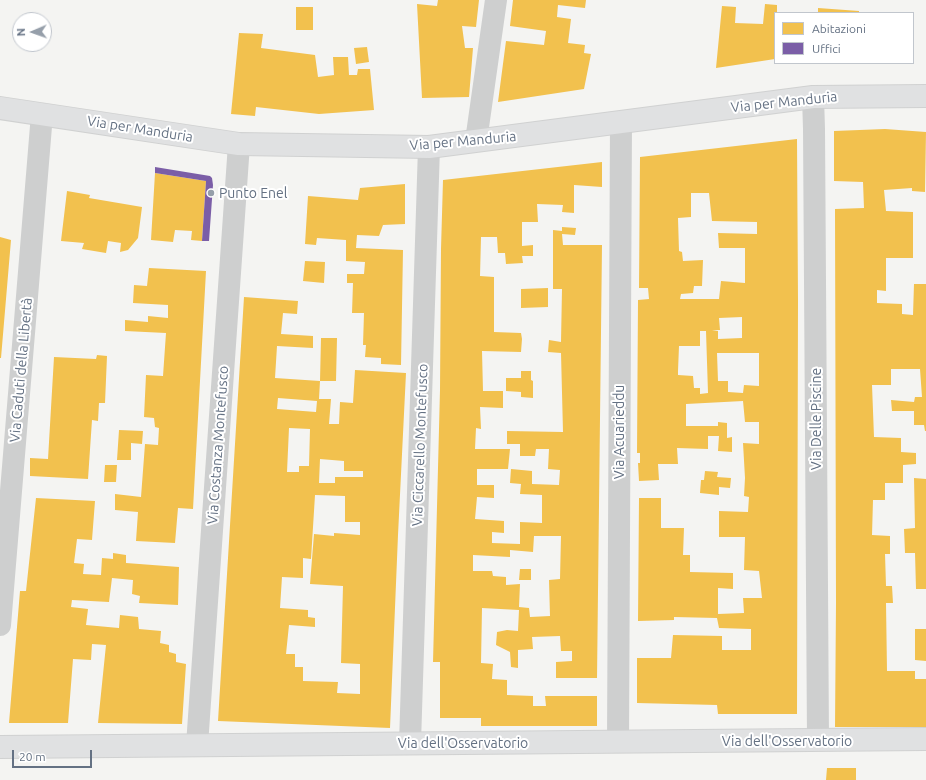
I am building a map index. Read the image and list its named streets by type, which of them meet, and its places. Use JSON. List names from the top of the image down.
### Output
{
  "streets": {
    "main road": ["Via per Manduria", "Via dell'Osservatorio"],
    "street": [
      "Via Caduti della Libertà",
      "Via Delle Piscine",
      "Via Acuarieddu",
      "Via Costanza Montefusco",
      "Via Ciccarello Montefusco"
    ]
  },
  "crossings": [
    ["Via per Manduria", "Via Caduti della Libertà"],
    ["Via per Manduria", "Via Delle Piscine"],
    ["Via per Manduria", "Via Acuarieddu"],
    ["Via per Manduria", "Via Costanza Montefusco"],
    ["Via per Manduria", "Via Ciccarello Montefusco"],
    ["Via Delle Piscine", "Via dell'Osservatorio"],
    ["Via Acuarieddu", "Via dell'Osservatorio"],
    ["Via Costanza Montefusco", "Via dell'Osservatorio"],
    ["Via Ciccarello Montefusco", "Via dell'Osservatorio"]
  ],
  "places": ["Punto Enel"],
  "legend": ["Abitazioni", "Uffici"],
  "scale_bar": "20 m",
  "north": "left"
}
